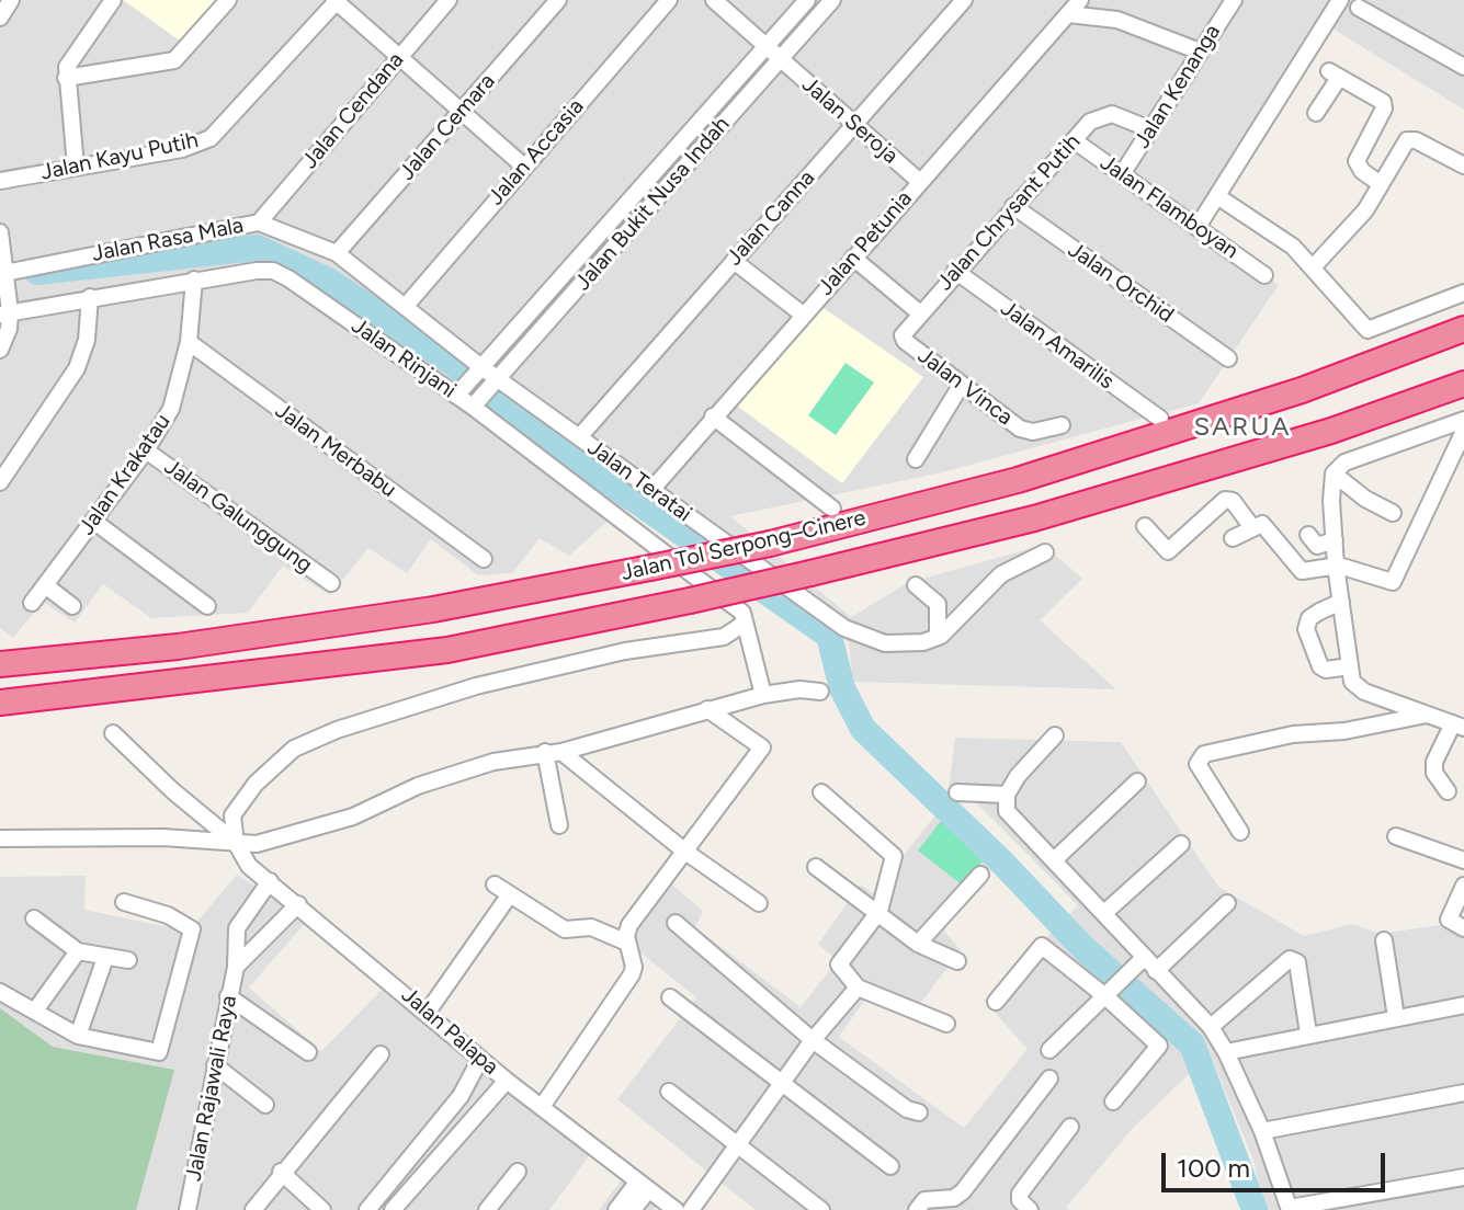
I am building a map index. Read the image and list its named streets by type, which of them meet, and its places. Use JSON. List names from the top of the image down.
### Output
{
  "streets": {
    "highway": ["Jalan Tol Serpong–Cinere"],
    "street": [
      "Jalan Kenanga",
      "Jalan Cendana",
      "Jalan Seroja",
      "Jalan Cemara",
      "Jalan Accasia",
      "Jalan Kayu Putih",
      "Jalan Bukit Nusa Indah",
      "Jalan Flamboyan",
      "Jalan Chrysant Putih",
      "Jalan Canna",
      "Jalan Rasa Mala",
      "Jalan Petunia",
      "Jalan Orchid",
      "Jalan Amarilis",
      "Jalan Rinjani",
      "Jalan Vinca",
      "Jalan Merbabu",
      "Jalan Krakatau",
      "Jalan Teratai",
      "Jalan Galunggung",
      "Jalan Palapa",
      "Jalan Rajawali Raya"
    ]
  },
  "crossings": [
    ["Jalan Kenanga", "Jalan Flamboyan"],
    ["Jalan Kenanga", "Jalan Chrysant Putih"],
    ["Jalan Cendana", "Jalan Rasa Mala"],
    ["Jalan Seroja", "Jalan Bukit Nusa Indah"],
    ["Jalan Seroja", "Jalan Canna"],
    ["Jalan Seroja", "Jalan Petunia"],
    ["Jalan Cemara", "Jalan Rasa Mala"],
    ["Jalan Accasia", "Jalan Rasa Mala"],
    ["Jalan Bukit Nusa Indah", "Jalan Rasa Mala"],
    ["Jalan Bukit Nusa Indah", "Jalan Rinjani"],
    ["Jalan Bukit Nusa Indah", "Jalan Teratai"],
    ["Jalan Flamboyan", "Jalan Chrysant Putih"],
    ["Jalan Chrysant Putih", "Jalan Orchid"],
    ["Jalan Chrysant Putih", "Jalan Amarilis"],
    ["Jalan Chrysant Putih", "Jalan Vinca"],
    ["Jalan Canna", "Jalan Teratai"],
    ["Jalan Rasa Mala", "Jalan Teratai"],
    ["Jalan Petunia", "Jalan Teratai"],
    ["Jalan Rinjani", "Jalan Krakatau"],
    ["Jalan Merbabu", "Jalan Krakatau"],
    ["Jalan Krakatau", "Jalan Galunggung"],
    ["Jalan Palapa", "Jalan Rajawali Raya"]
  ],
  "districts": ["SARUA"],
  "scale_bar": "100 m"
}
